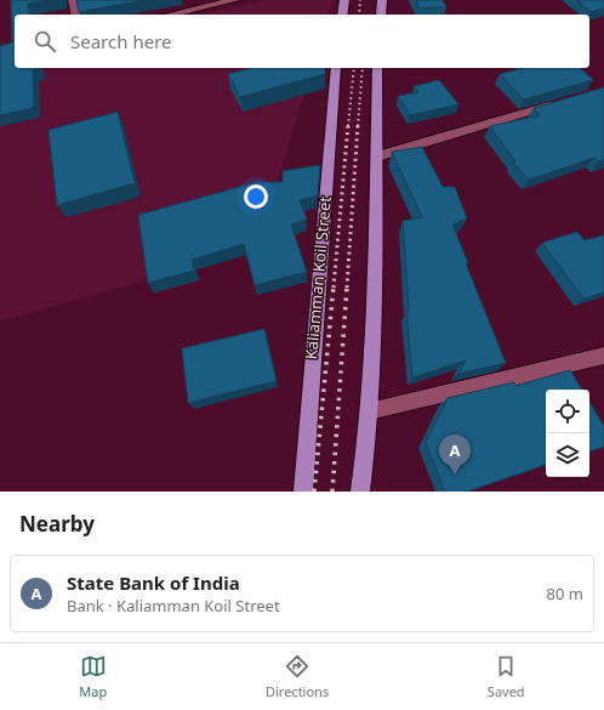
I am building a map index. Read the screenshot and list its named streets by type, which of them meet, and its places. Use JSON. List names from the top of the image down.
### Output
{
  "streets": {
    "main road": ["Kaliamman Koil Street"]
  },
  "page": {
    "search": "Search here",
    "pins": "A",
    "heading": "Nearby",
    "list": [
      {
        "mark": "A",
        "name": "State Bank of India",
        "note": "Bank · Kaliamman Koil Street",
        "value": "80 m"
      }
    ],
    "nav": ["Map", "Directions", "Saved"]
  }
}
